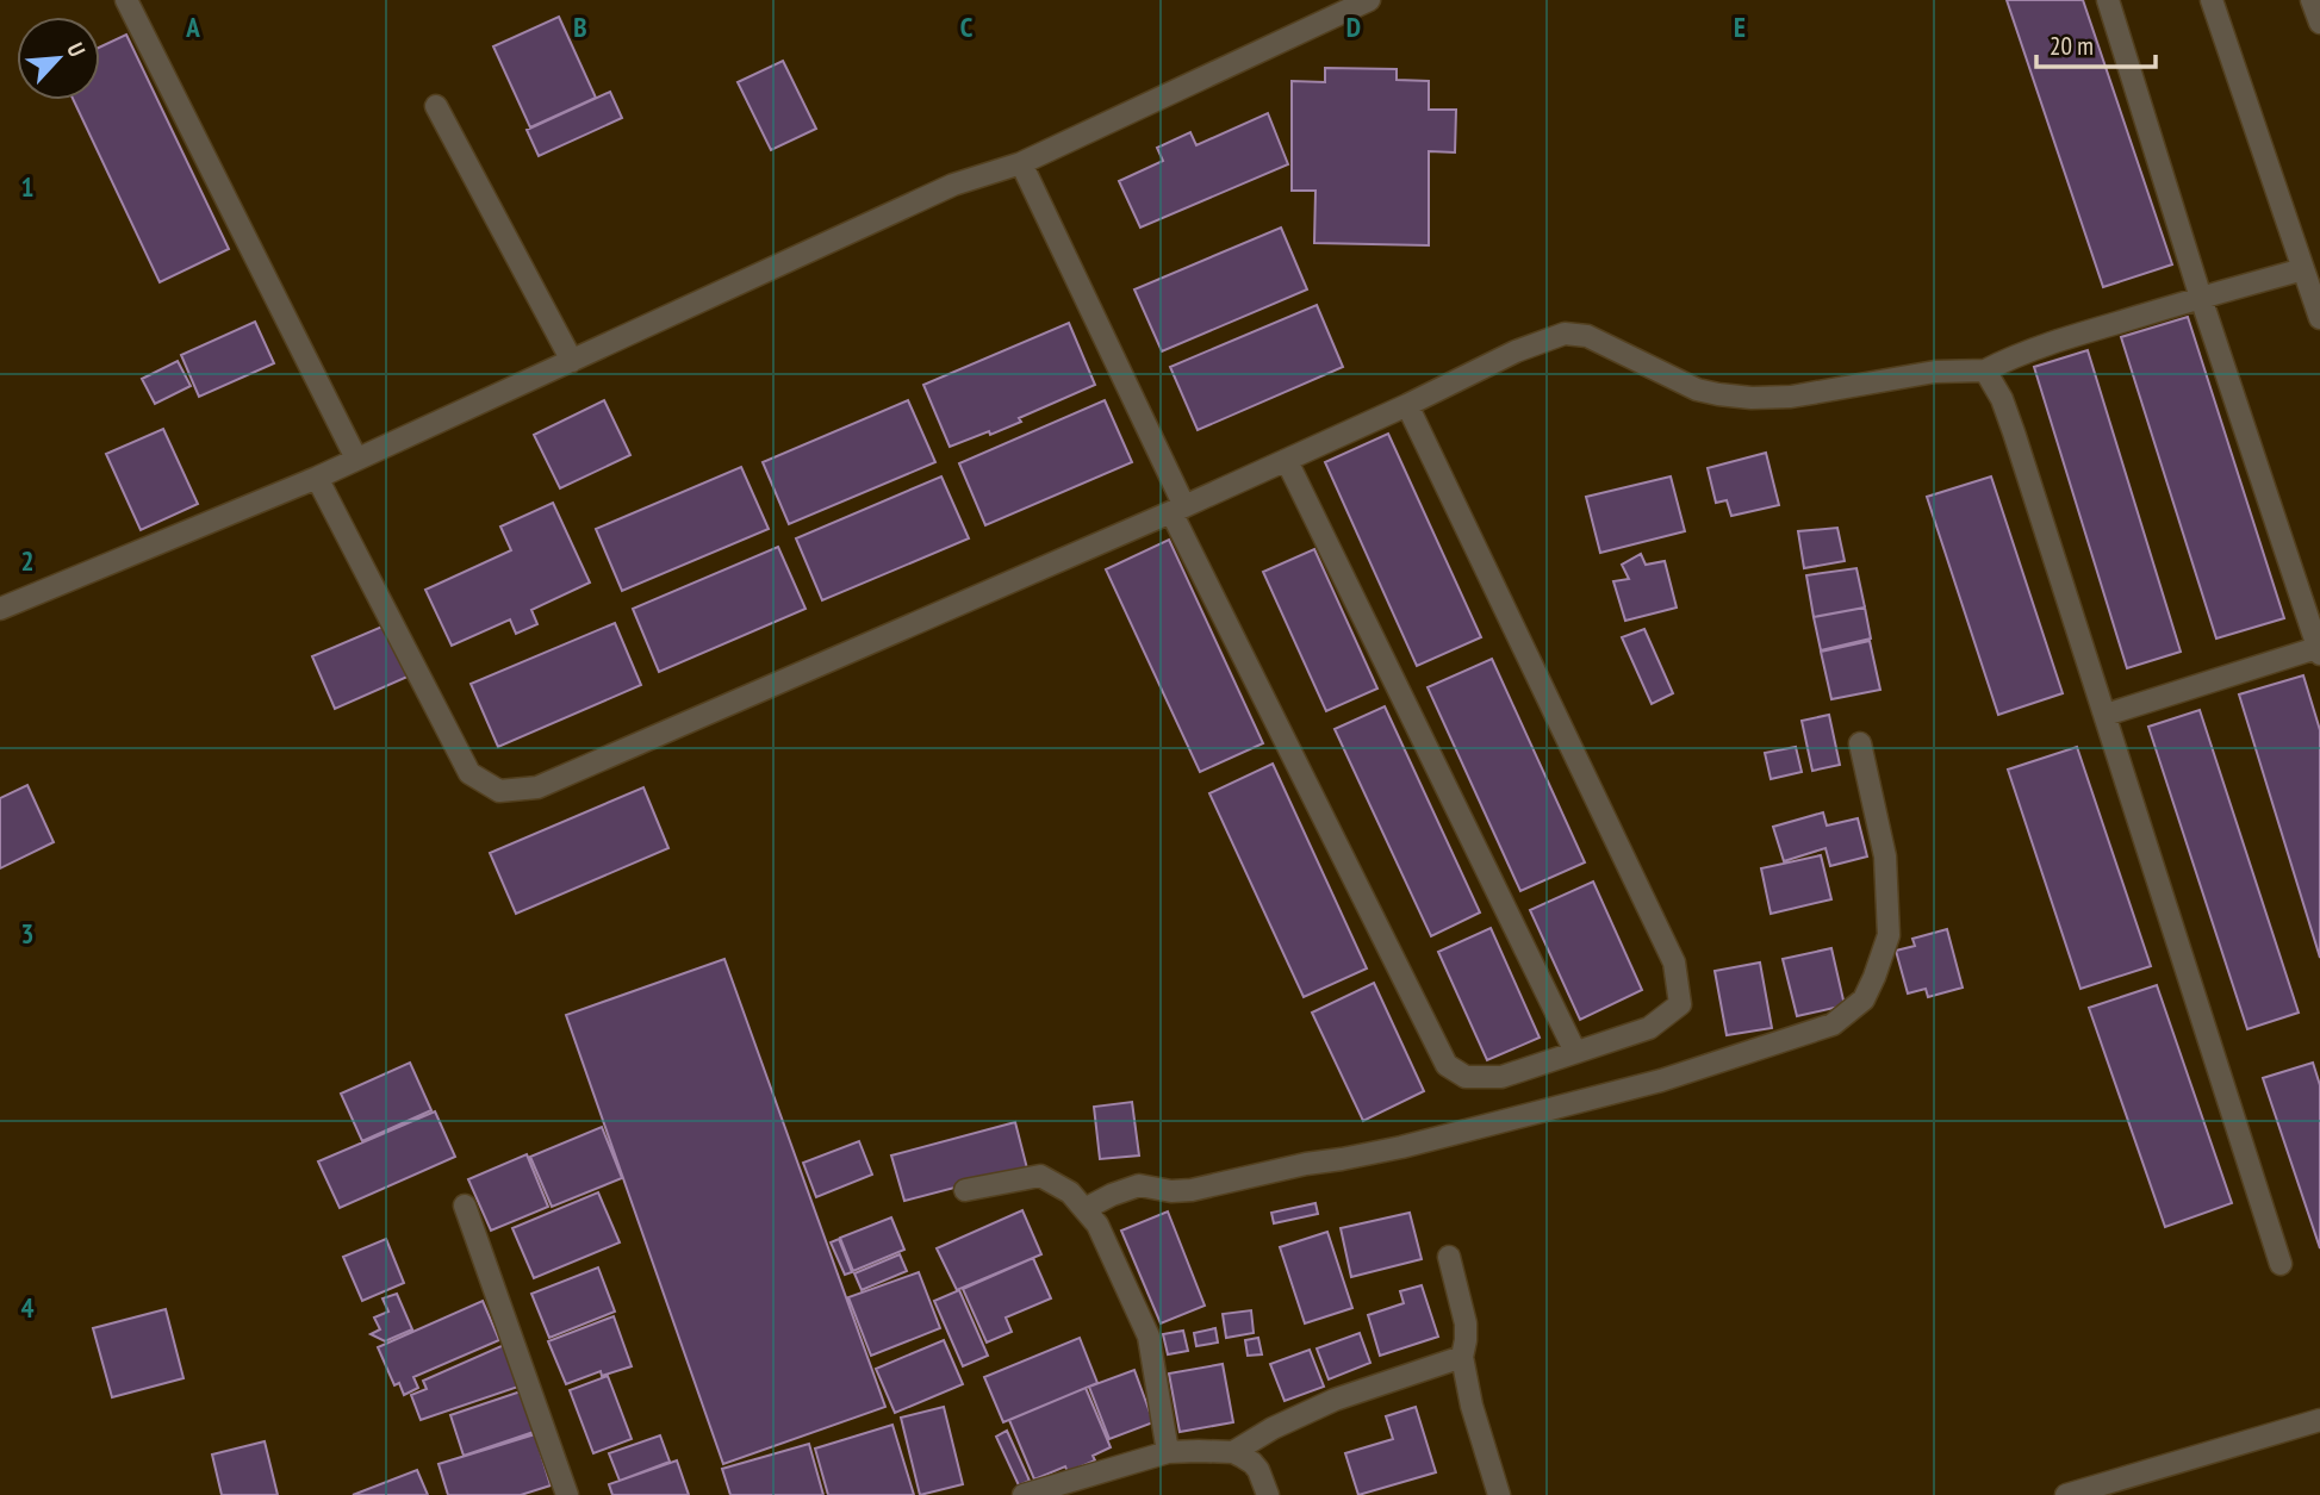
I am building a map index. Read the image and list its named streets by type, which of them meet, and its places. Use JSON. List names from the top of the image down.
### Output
{
  "scale_bar": "20 m",
  "north": "top right",
  "grid": {
    "columns": [
      "A",
      "B",
      "C",
      "D",
      "E"
    ],
    "rows": [
      "1",
      "2",
      "3",
      "4"
    ]
  }
}
